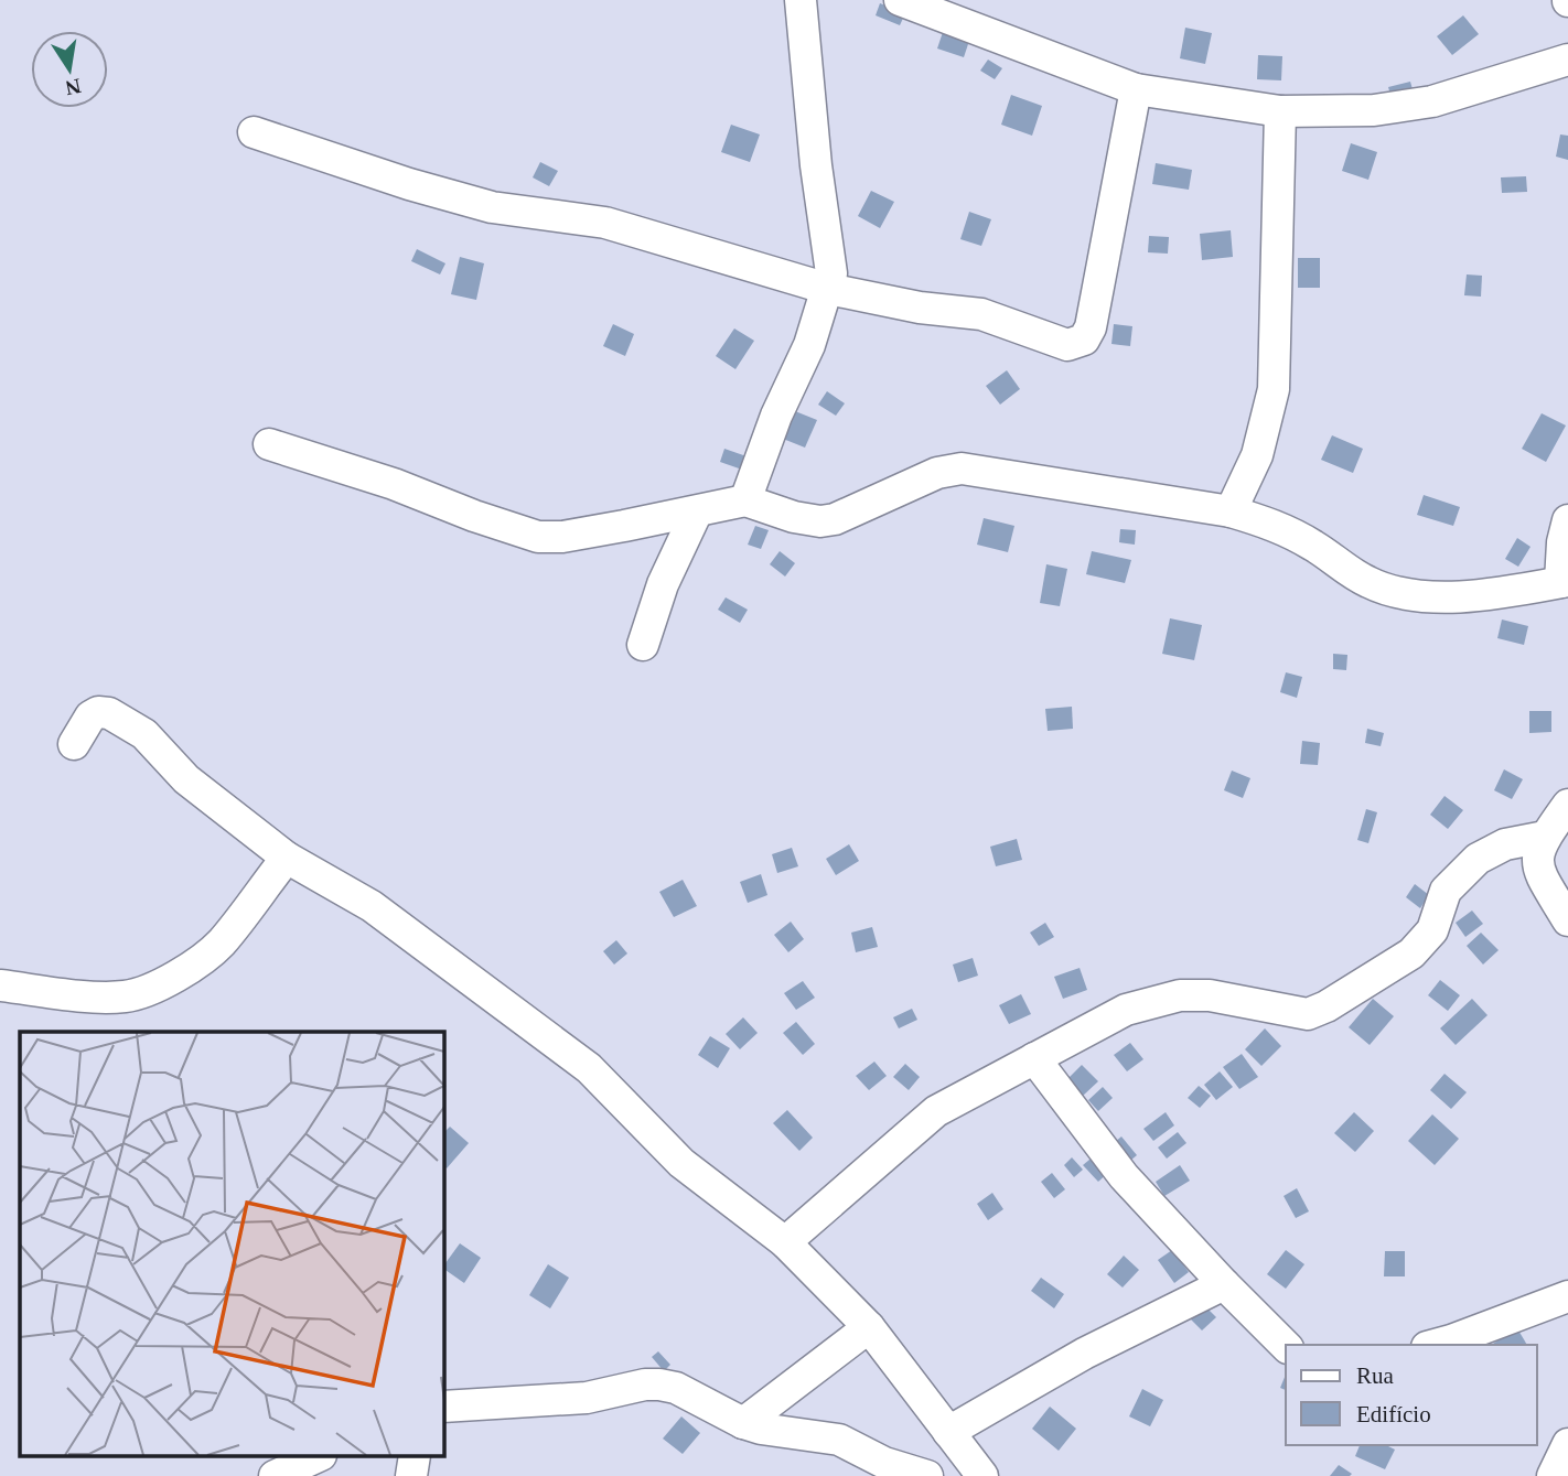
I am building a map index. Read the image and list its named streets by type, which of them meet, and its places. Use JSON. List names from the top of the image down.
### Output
{
  "legend": ["Rua", "Edifício"],
  "north": "bottom"
}
